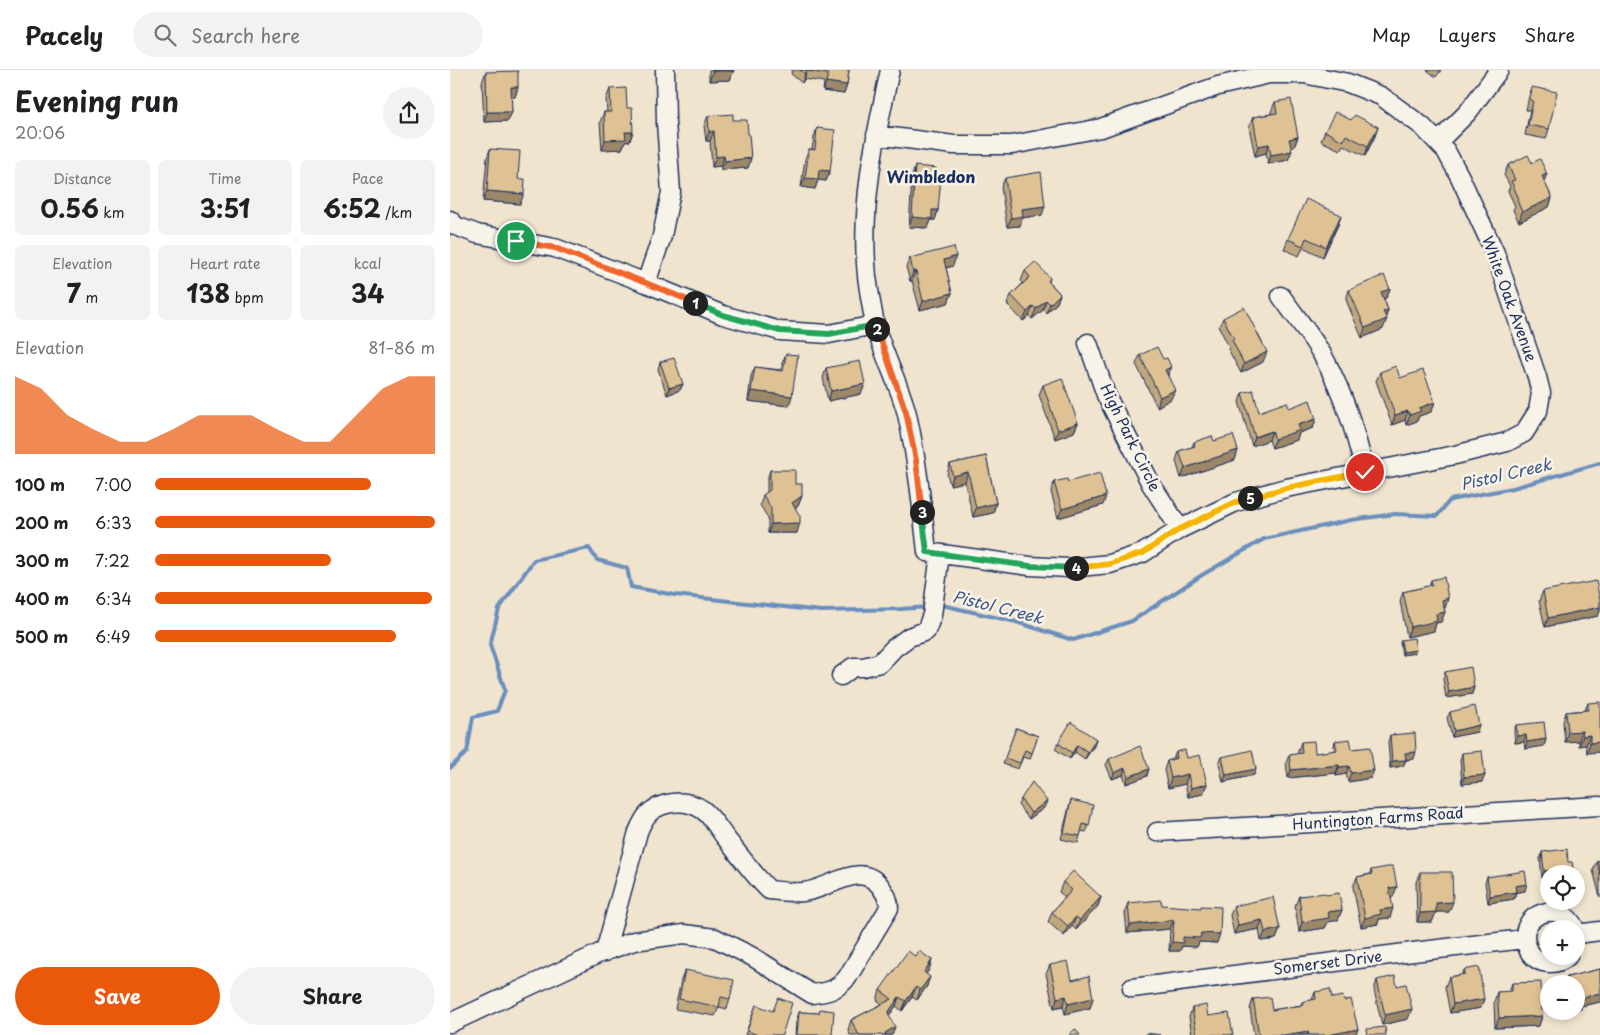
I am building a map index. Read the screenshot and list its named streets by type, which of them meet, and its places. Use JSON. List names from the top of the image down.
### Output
{
  "streets": {
    "street": [
      "White Oak Avenue",
      "High Park Circle",
      "Huntington Farms Road",
      "Somerset Drive"
    ]
  },
  "crossings": [
    ["White Oak Avenue", "High Park Circle"]
  ],
  "districts": ["Wimbledon"],
  "water": ["Pistol Creek"],
  "page": {
    "header": "Pacely",
    "search": "Search here",
    "nav": ["Map", "Layers", "Share"],
    "heading": ["Evening run", "20:06"],
    "stats": [
      ["Distance", "0.56 km"],
      ["Time", "3:51"],
      ["Pace", "6:52 /km"],
      ["Elevation", "7 m"],
      ["Heart rate", "138 bpm"],
      ["kcal", "34"]
    ],
    "pins": [
      "1",
      "2",
      "5",
      "3",
      "4"
    ],
    "chart": ["Elevation", "81–86 m"],
    "list": [
      {
        "name": "100 m",
        "note": "7:00"
      },
      {
        "name": "200 m",
        "note": "6:33"
      },
      {
        "name": "300 m",
        "note": "7:22"
      },
      {
        "name": "400 m",
        "note": "6:34"
      },
      {
        "name": "500 m",
        "note": "6:49"
      }
    ],
    "map_buttons": ["+", "−"],
    "buttons": ["Save", "Share"]
  }
}
